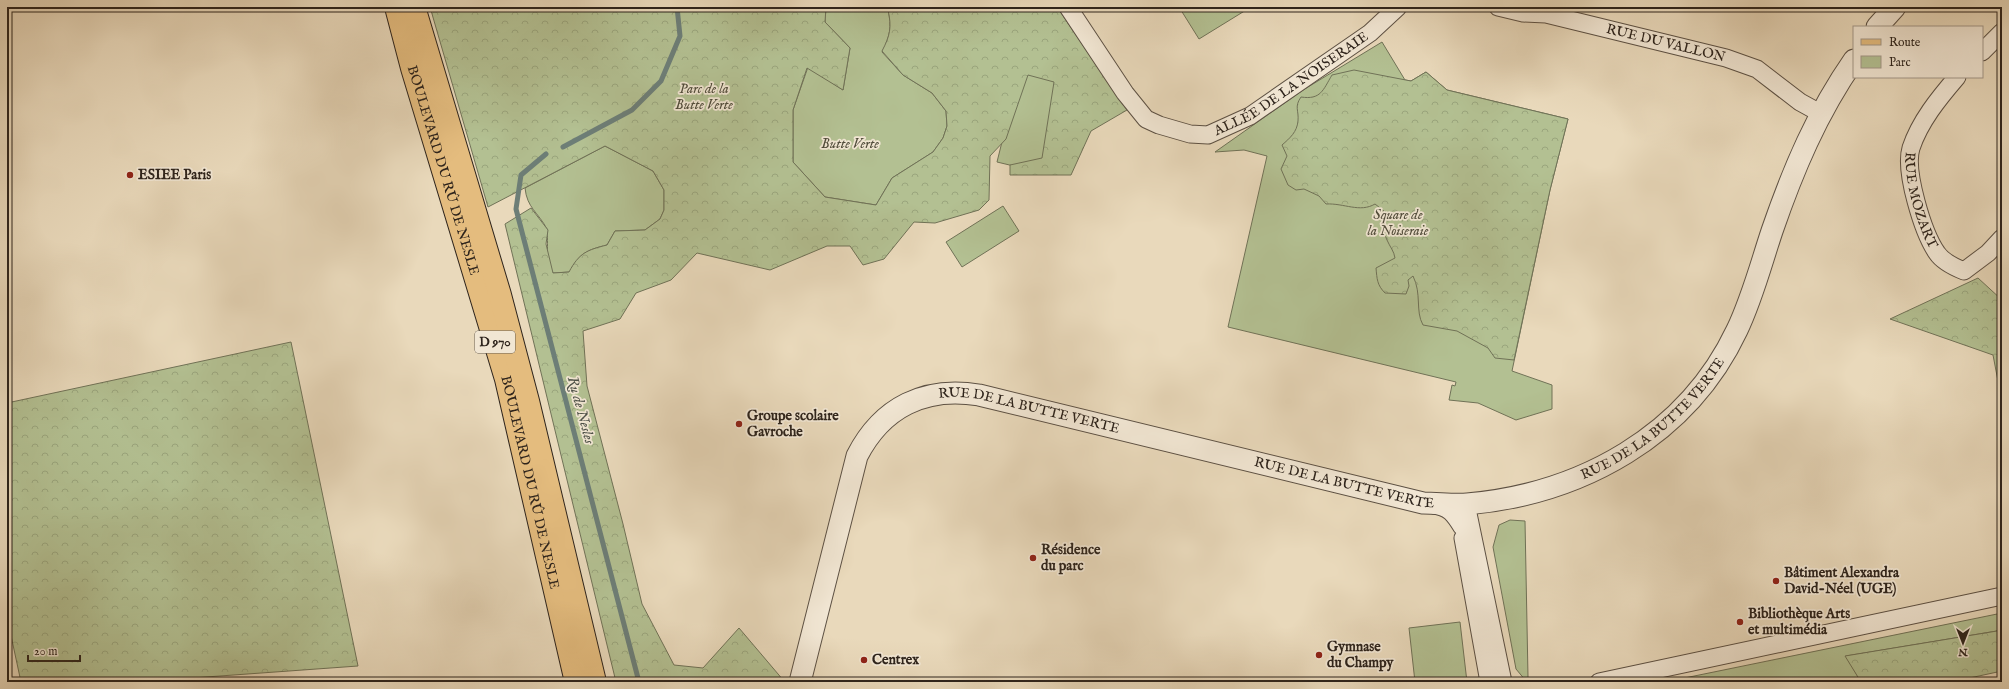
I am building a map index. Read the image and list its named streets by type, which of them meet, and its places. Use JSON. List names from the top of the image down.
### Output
{
  "streets": {
    "main road": ["BOULEVARD DU RÛ DE NESLE", "D 970"],
    "street": [
      "RUE DU VALLON",
      "ALLÉE DE LA NOISERAIE",
      "RUE MOZART",
      "RUE DE LA BUTTE VERTE"
    ]
  },
  "crossings": [
    ["RUE DU VALLON", "RUE DE LA BUTTE VERTE"]
  ],
  "water": ["Ru de Nesles"],
  "parks": ["Parc de la Butte Verte", "Butte Verte", "Square de la Noiseraie"],
  "places": [
    "ESIEE Paris",
    "Groupe scolaire Gavroche",
    "Résidence du parc",
    "Bâtiment Alexandra David-Néel (UGE)",
    "Bibliothèque Arts et multimédia",
    "Gymnase du Champy",
    "Centrex"
  ],
  "legend": ["Route", "Parc"],
  "scale_bar": "20 m",
  "north": "bottom"
}
